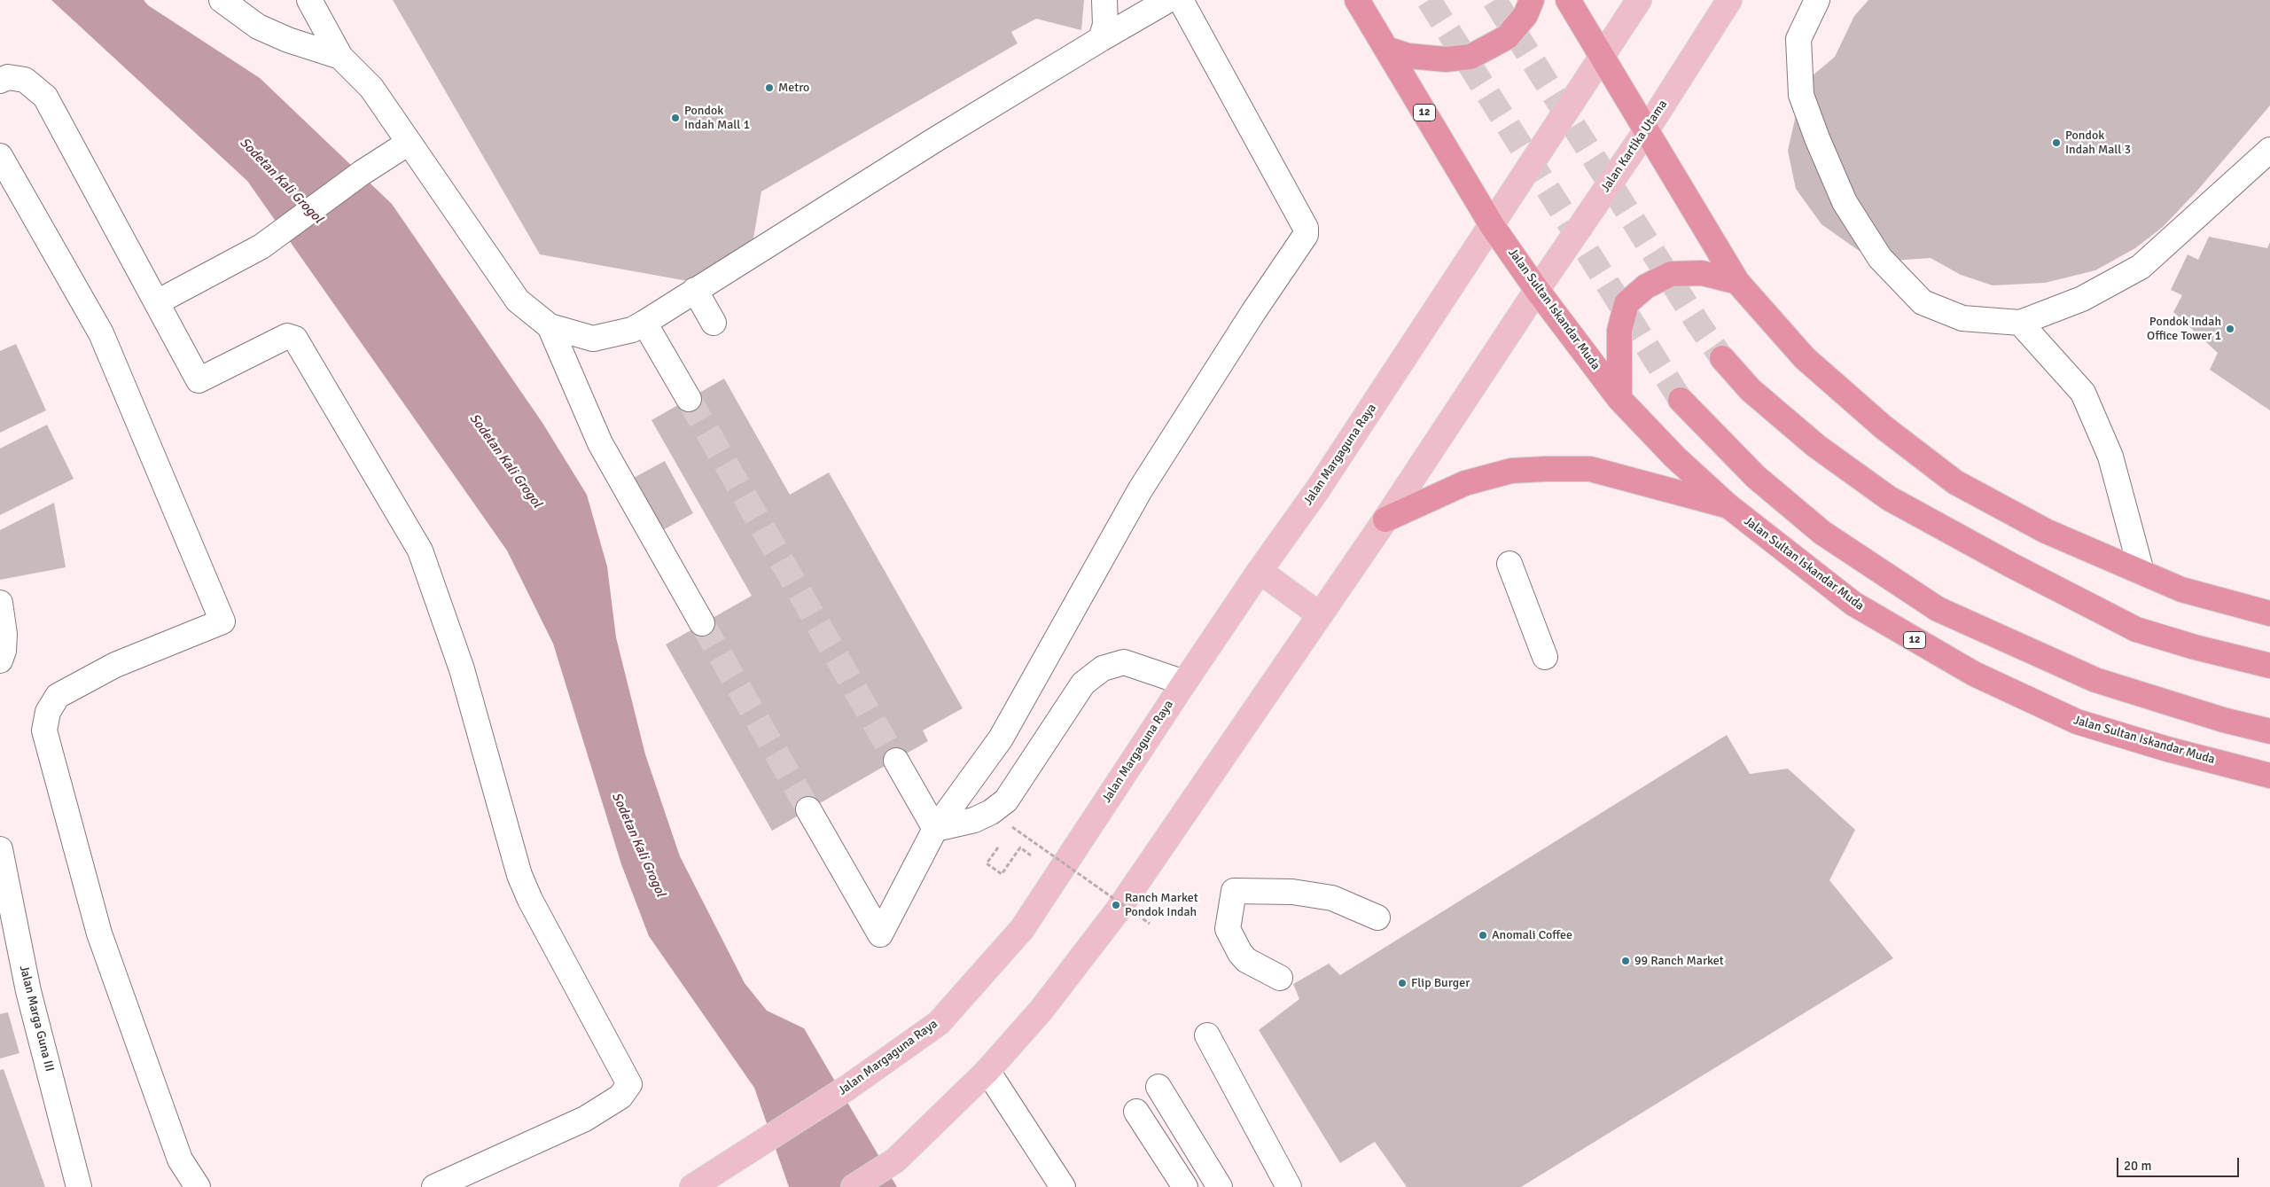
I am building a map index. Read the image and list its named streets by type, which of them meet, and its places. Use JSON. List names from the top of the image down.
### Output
{
  "streets": {
    "highway": ["12", "Jalan Sultan Iskandar Muda"],
    "main road": ["Jalan Kartika Utama", "Jalan Margaguna Raya"],
    "street": ["Jalan Marga Guna III"]
  },
  "crossings": [
    ["12", "Jalan Sultan Iskandar Muda"],
    ["12", "Jalan Margaguna Raya"],
    ["Jalan Kartika Utama", "Jalan Sultan Iskandar Muda"],
    ["Jalan Sultan Iskandar Muda", "Jalan Margaguna Raya"]
  ],
  "water": ["Sodetan Kali Grogol"],
  "places": [
    "Metro",
    "Pondok Indah Mall 1",
    "Pondok Indah Mall 3",
    "Pondok Indah Office Tower 1",
    "Ranch Market Pondok Indah",
    "Anomali Coffee",
    "99 Ranch Market",
    "Flip Burger"
  ],
  "scale_bar": "20 m"
}
